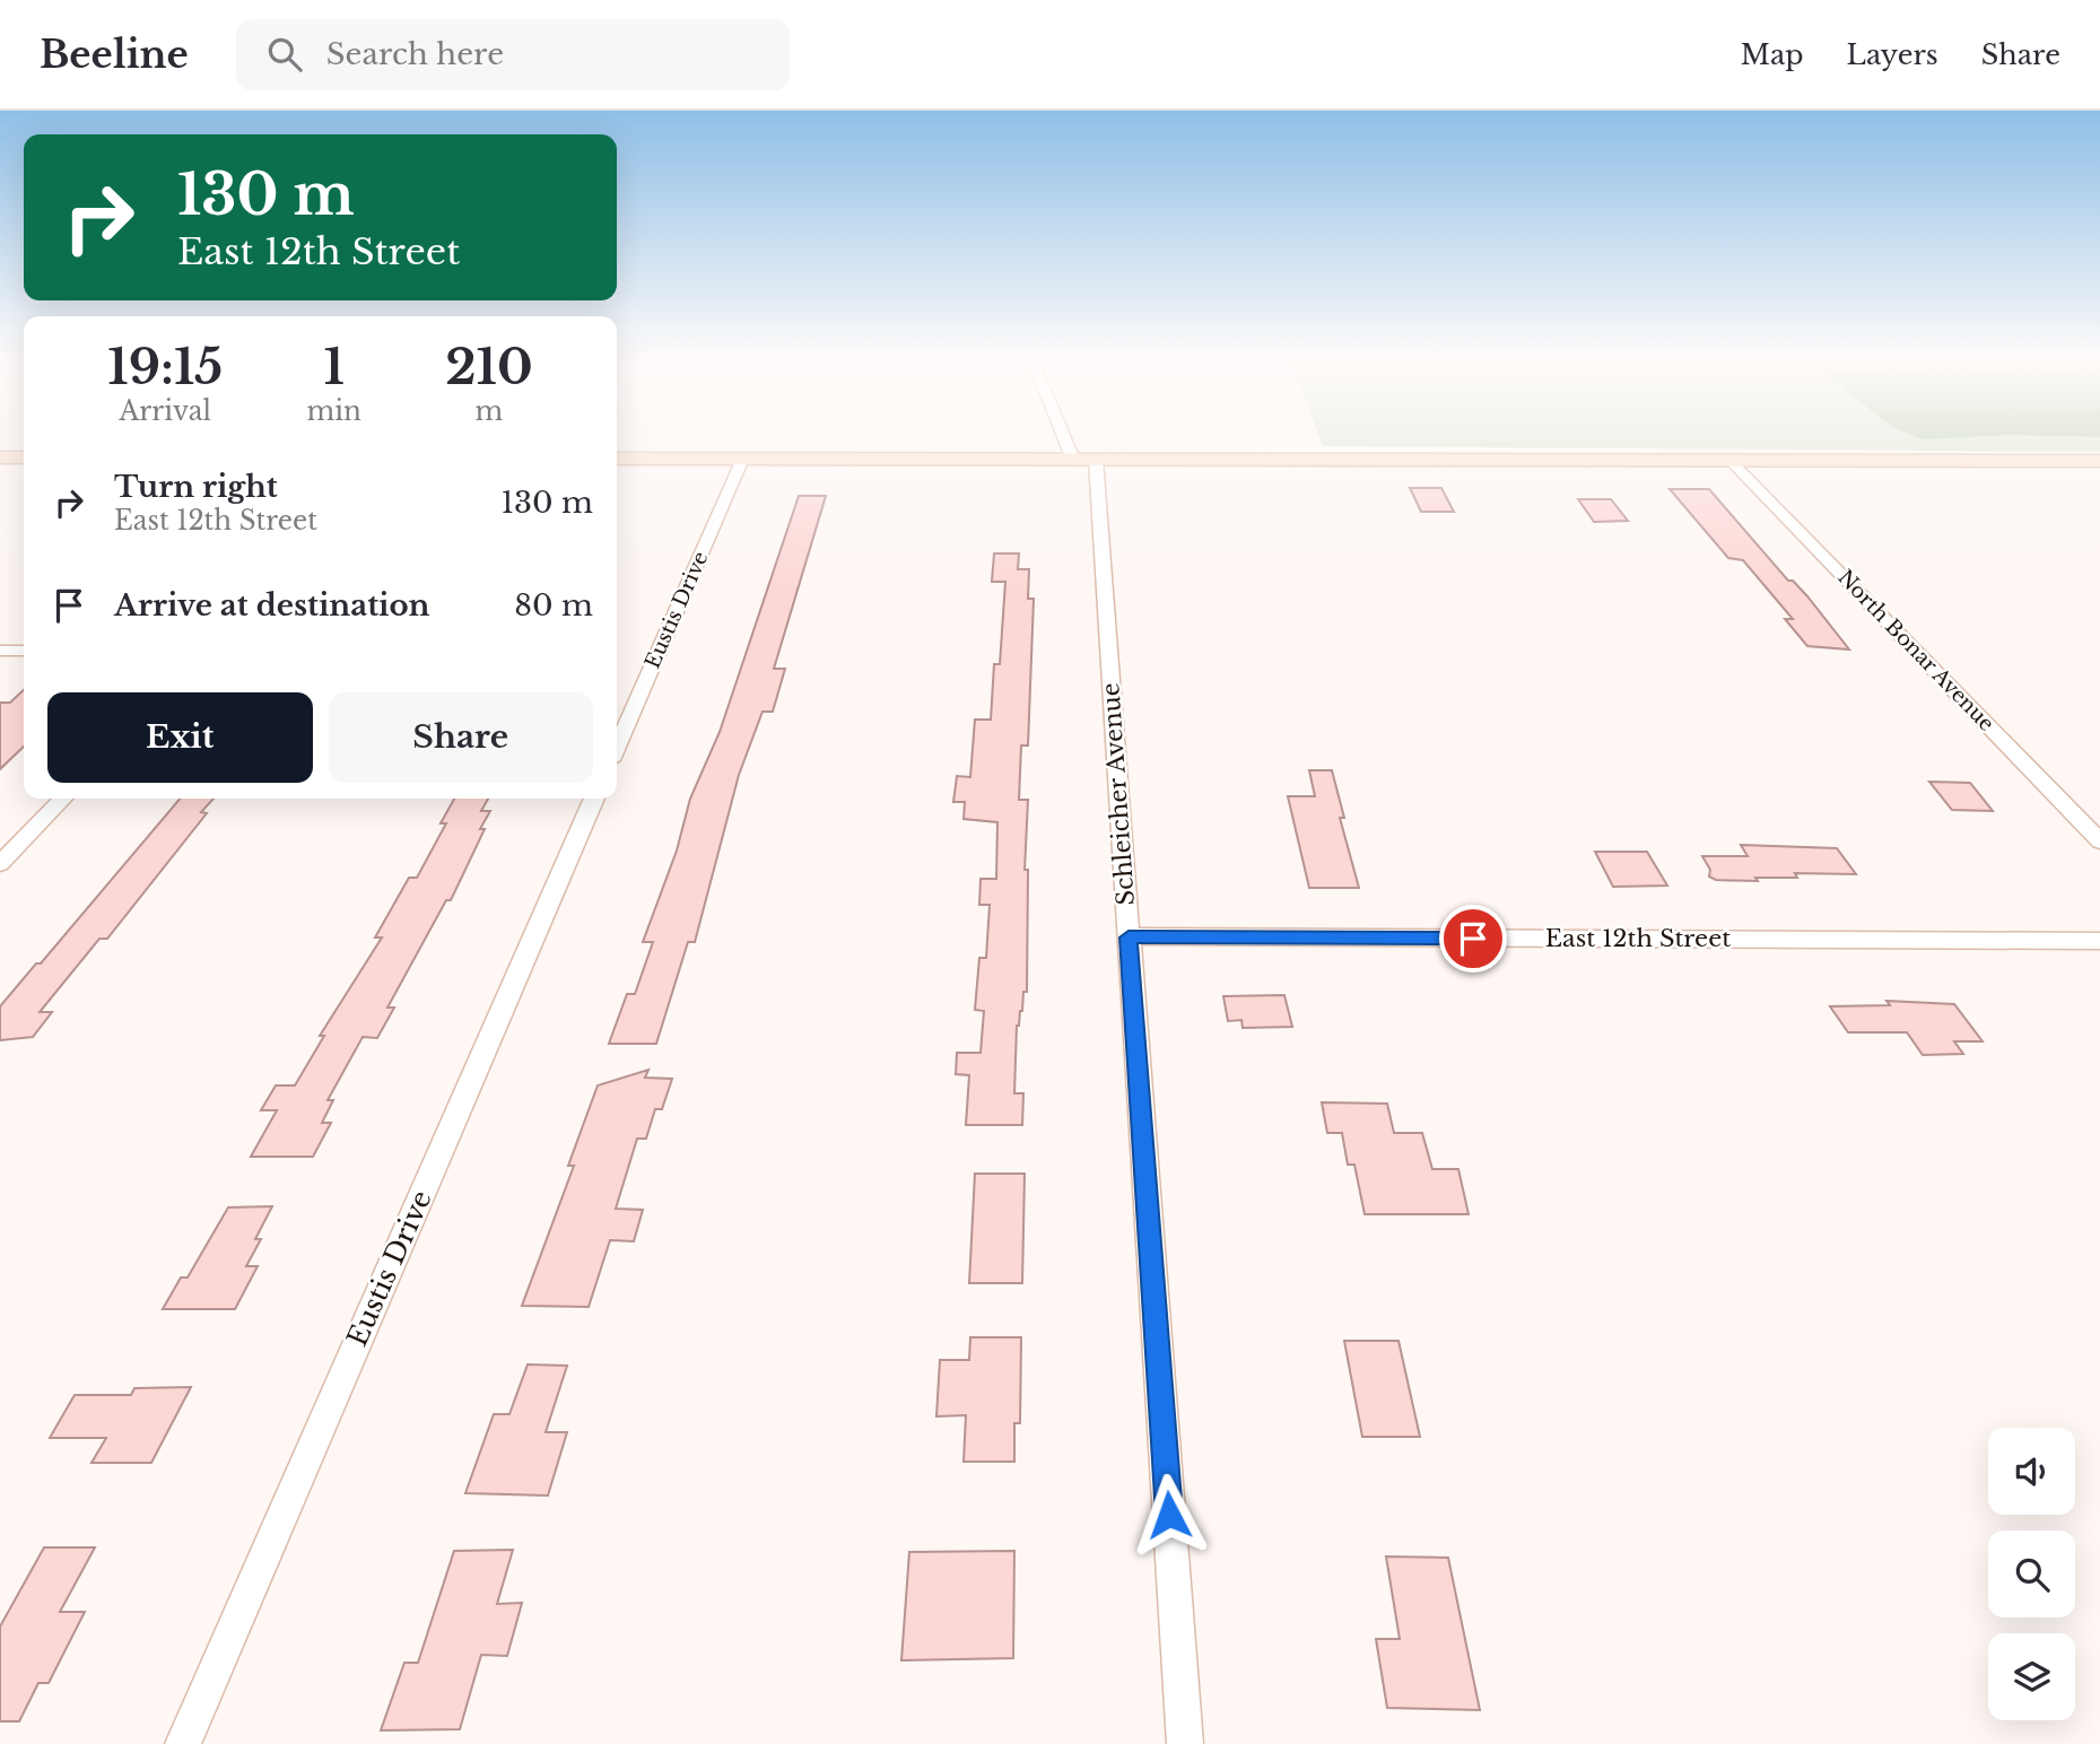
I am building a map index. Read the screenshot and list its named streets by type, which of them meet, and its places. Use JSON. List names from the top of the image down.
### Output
{
  "streets": {
    "street": [
      "Eustis Drive",
      "North Bonar Avenue",
      "Schleicher Avenue",
      "East 12th Street"
    ]
  },
  "crossings": [
    ["Schleicher Avenue", "East 12th Street"]
  ],
  "page": {
    "header": "Beeline",
    "search": "Search here",
    "nav": ["Map", "Layers", "Share"],
    "turn": ["130 m", "East 12th Street"],
    "eta": [
      "19:15",
      "Arrival",
      "1",
      "min",
      "210",
      "m"
    ],
    "list": [
      {
        "name": "Turn right",
        "note": "East 12th Street",
        "value": "130 m"
      },
      {
        "name": "Arrive at destination",
        "value": "80 m"
      }
    ],
    "buttons": ["Exit", "Share"]
  }
}
